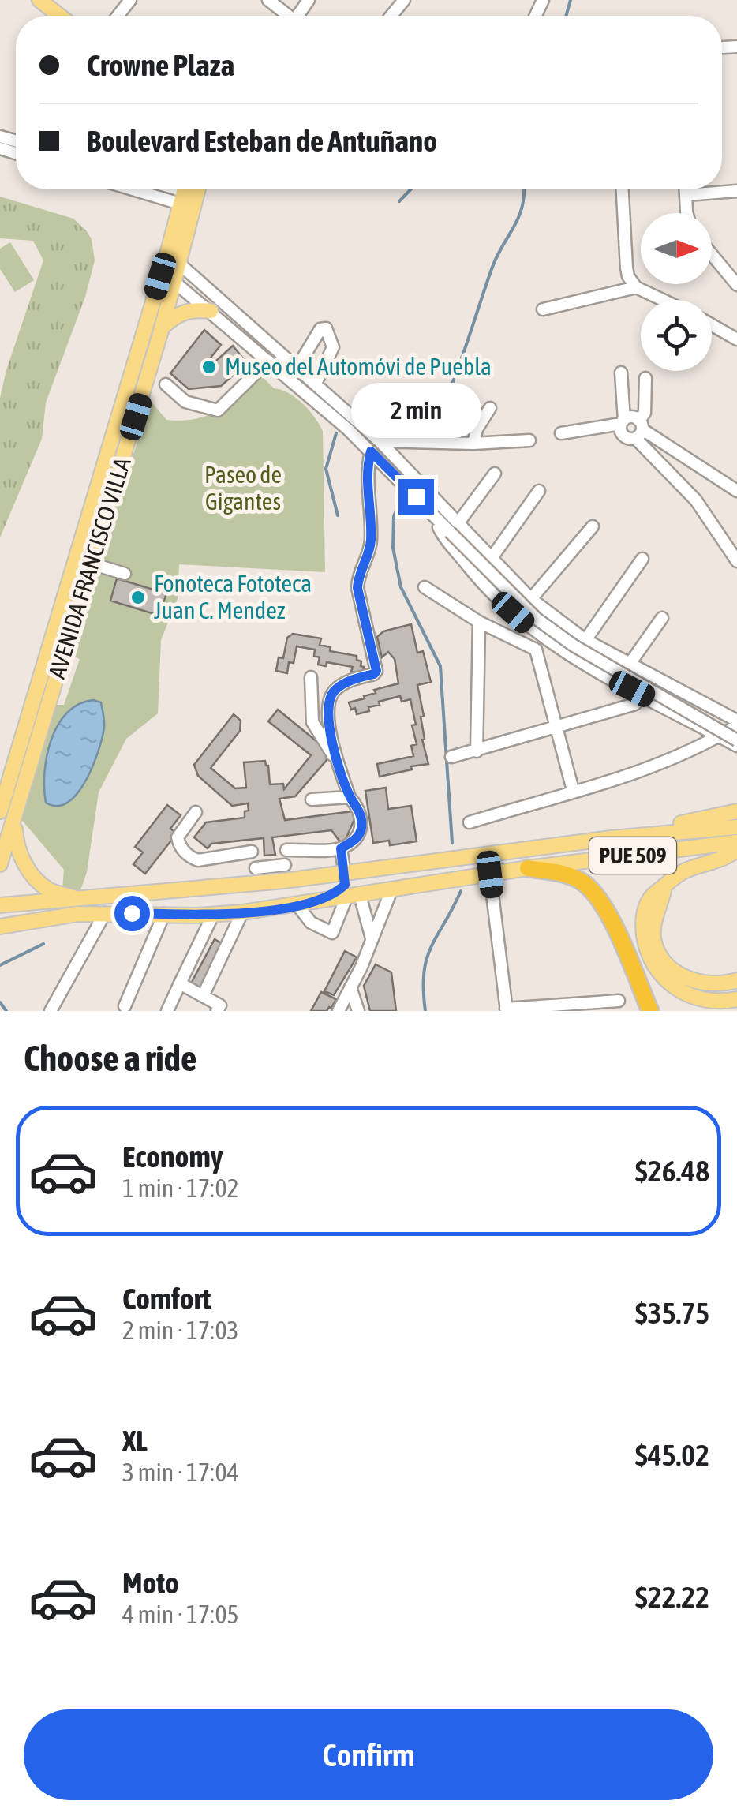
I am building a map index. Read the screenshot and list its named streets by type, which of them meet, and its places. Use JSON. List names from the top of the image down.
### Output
{
  "streets": {
    "main road": ["AVENIDA FRANCISCO VILLA", "PUE 509"]
  },
  "parks": ["Paseo de Gigantes"],
  "places": ["Museo del Automóvi de Puebla", "Fonoteca Fototeca Juan C. Mendez"],
  "north": "right",
  "page": {
    "banner": ["Crowne Plaza", "Boulevard Esteban de Antuñano"],
    "bubble": "2 min",
    "heading": "Choose a ride",
    "list": [
      {
        "name": "Economy",
        "note": "1 min · 17:02",
        "value": "$26.48"
      },
      {
        "name": "Comfort",
        "note": "2 min · 17:03",
        "value": "$35.75"
      },
      {
        "name": "XL",
        "note": "3 min · 17:04",
        "value": "$45.02"
      },
      {
        "name": "Moto",
        "note": "4 min · 17:05",
        "value": "$22.22"
      }
    ],
    "buttons": "Confirm"
  }
}
